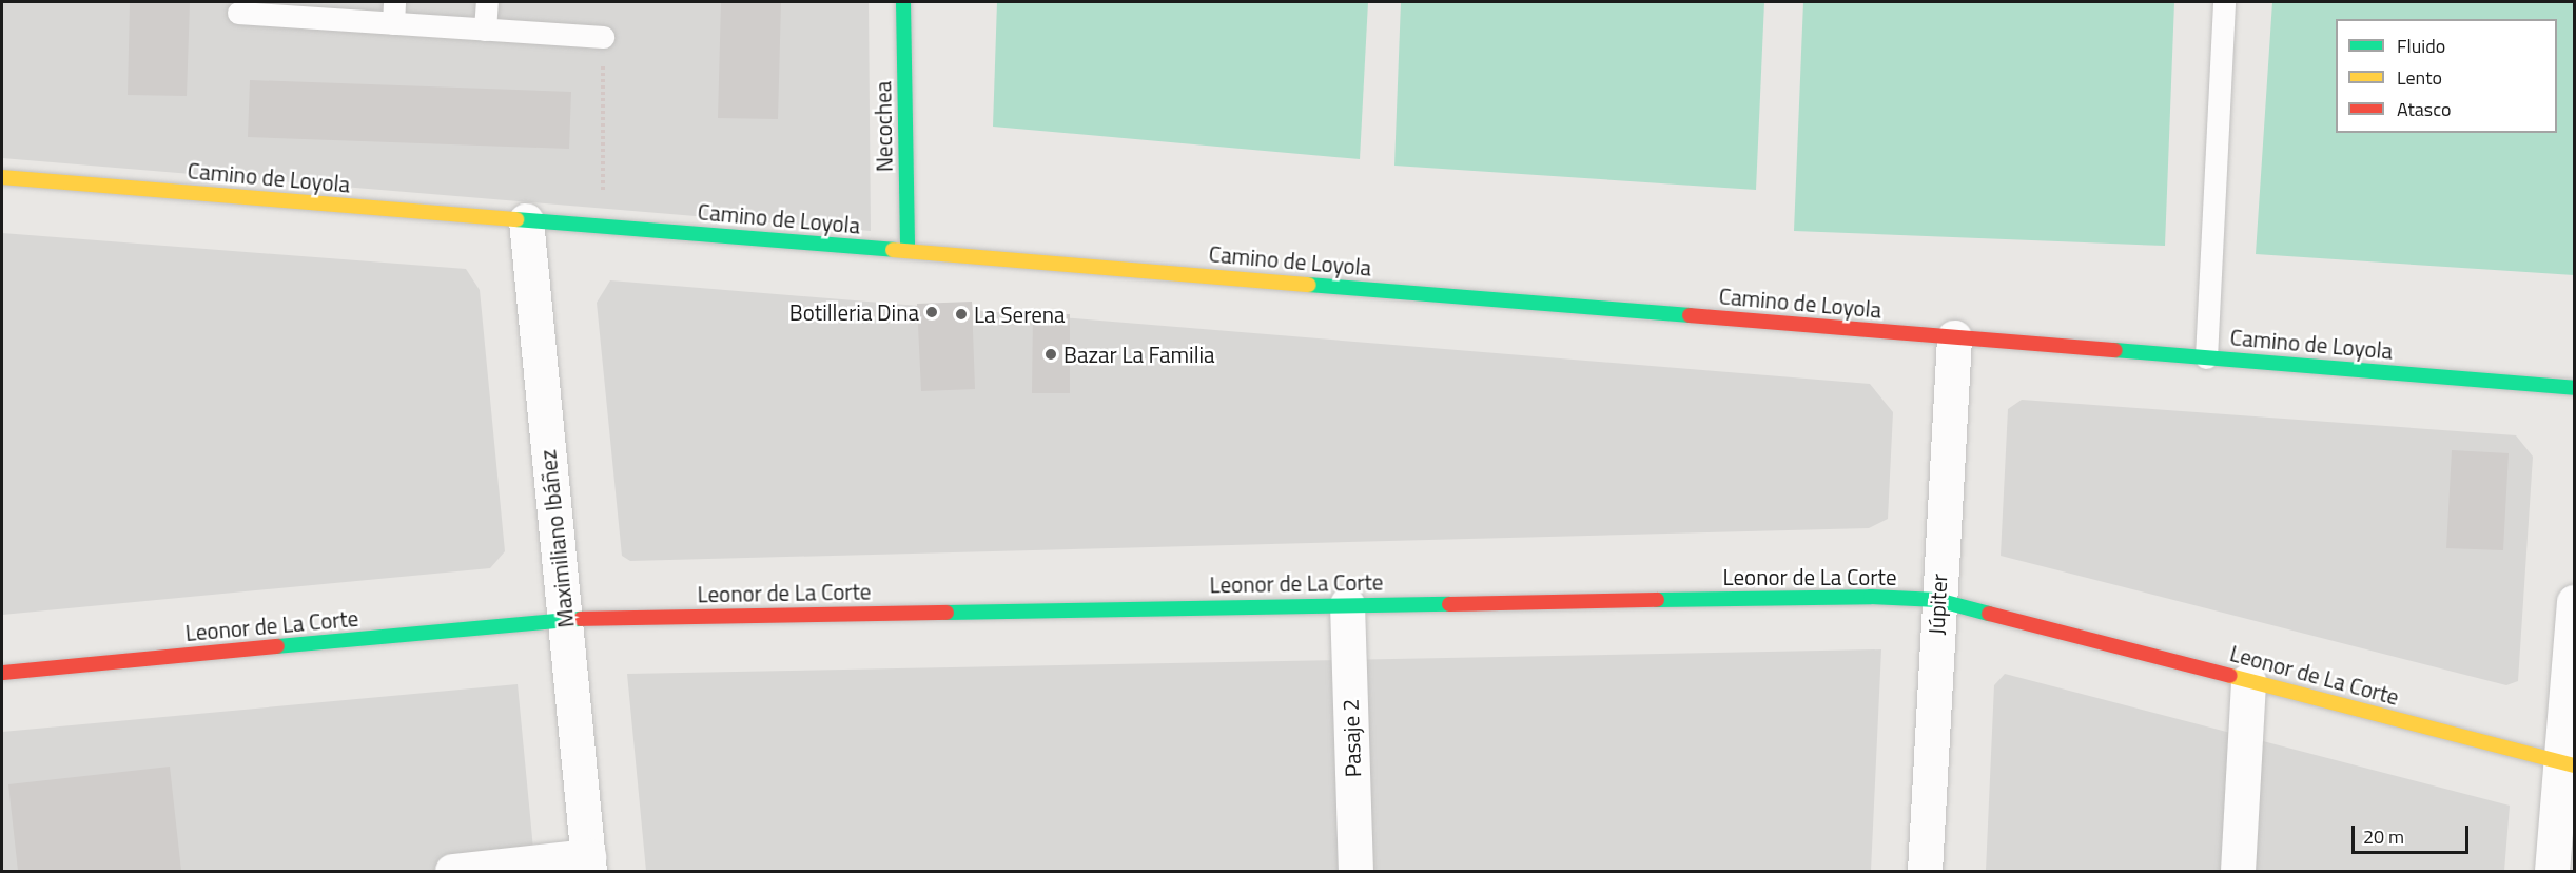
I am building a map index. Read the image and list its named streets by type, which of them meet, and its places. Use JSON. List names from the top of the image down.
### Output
{
  "streets": {
    "street": [
      "Necochea",
      "Camino de Loyola",
      "Maximiliano Ibáñez",
      "Leonor de La Corte",
      "Júpiter",
      "Pasaje 2"
    ]
  },
  "crossings": [
    ["Necochea", "Camino de Loyola"],
    ["Camino de Loyola", "Maximiliano Ibáñez"],
    ["Camino de Loyola", "Júpiter"],
    ["Maximiliano Ibáñez", "Leonor de La Corte"],
    ["Leonor de La Corte", "Júpiter"],
    ["Leonor de La Corte", "Pasaje 2"]
  ],
  "places": ["Botilleria Dina", "La Serena", "Bazar La Familia"],
  "legend": ["Fluido", "Lento", "Atasco"],
  "scale_bar": "20 m"
}
